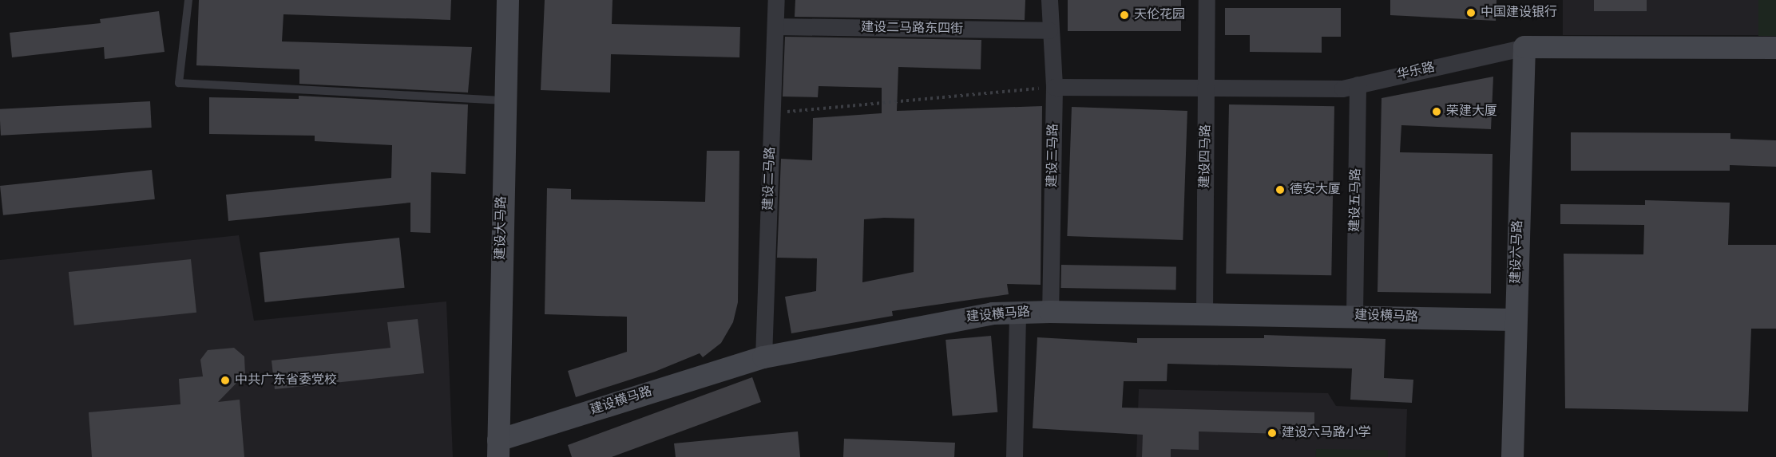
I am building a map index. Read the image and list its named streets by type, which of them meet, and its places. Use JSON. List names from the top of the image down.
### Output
{
  "streets": {
    "street": [
      "建设二马路东四街",
      "华乐路",
      "建设三马路",
      "建设四马路",
      "建设二马路",
      "建设五马路",
      "建设大马路",
      "建设六马路",
      "建设横马路"
    ]
  },
  "crossings": [
    ["建设二马路东四街", "建设三马路"],
    ["建设二马路东四街", "建设二马路"],
    ["华乐路", "建设三马路"],
    ["华乐路", "建设四马路"],
    ["华乐路", "建设五马路"],
    ["华乐路", "建设六马路"],
    ["建设三马路", "建设横马路"],
    ["建设四马路", "建设横马路"],
    ["建设二马路", "建设横马路"],
    ["建设五马路", "建设横马路"],
    ["建设大马路", "建设横马路"],
    ["建设六马路", "建设横马路"]
  ],
  "places": [
    "中国建设银行",
    "天伦花园",
    "荣建大厦",
    "德安大厦",
    "中共广东省委党校",
    "建设六马路小学"
  ]
}
